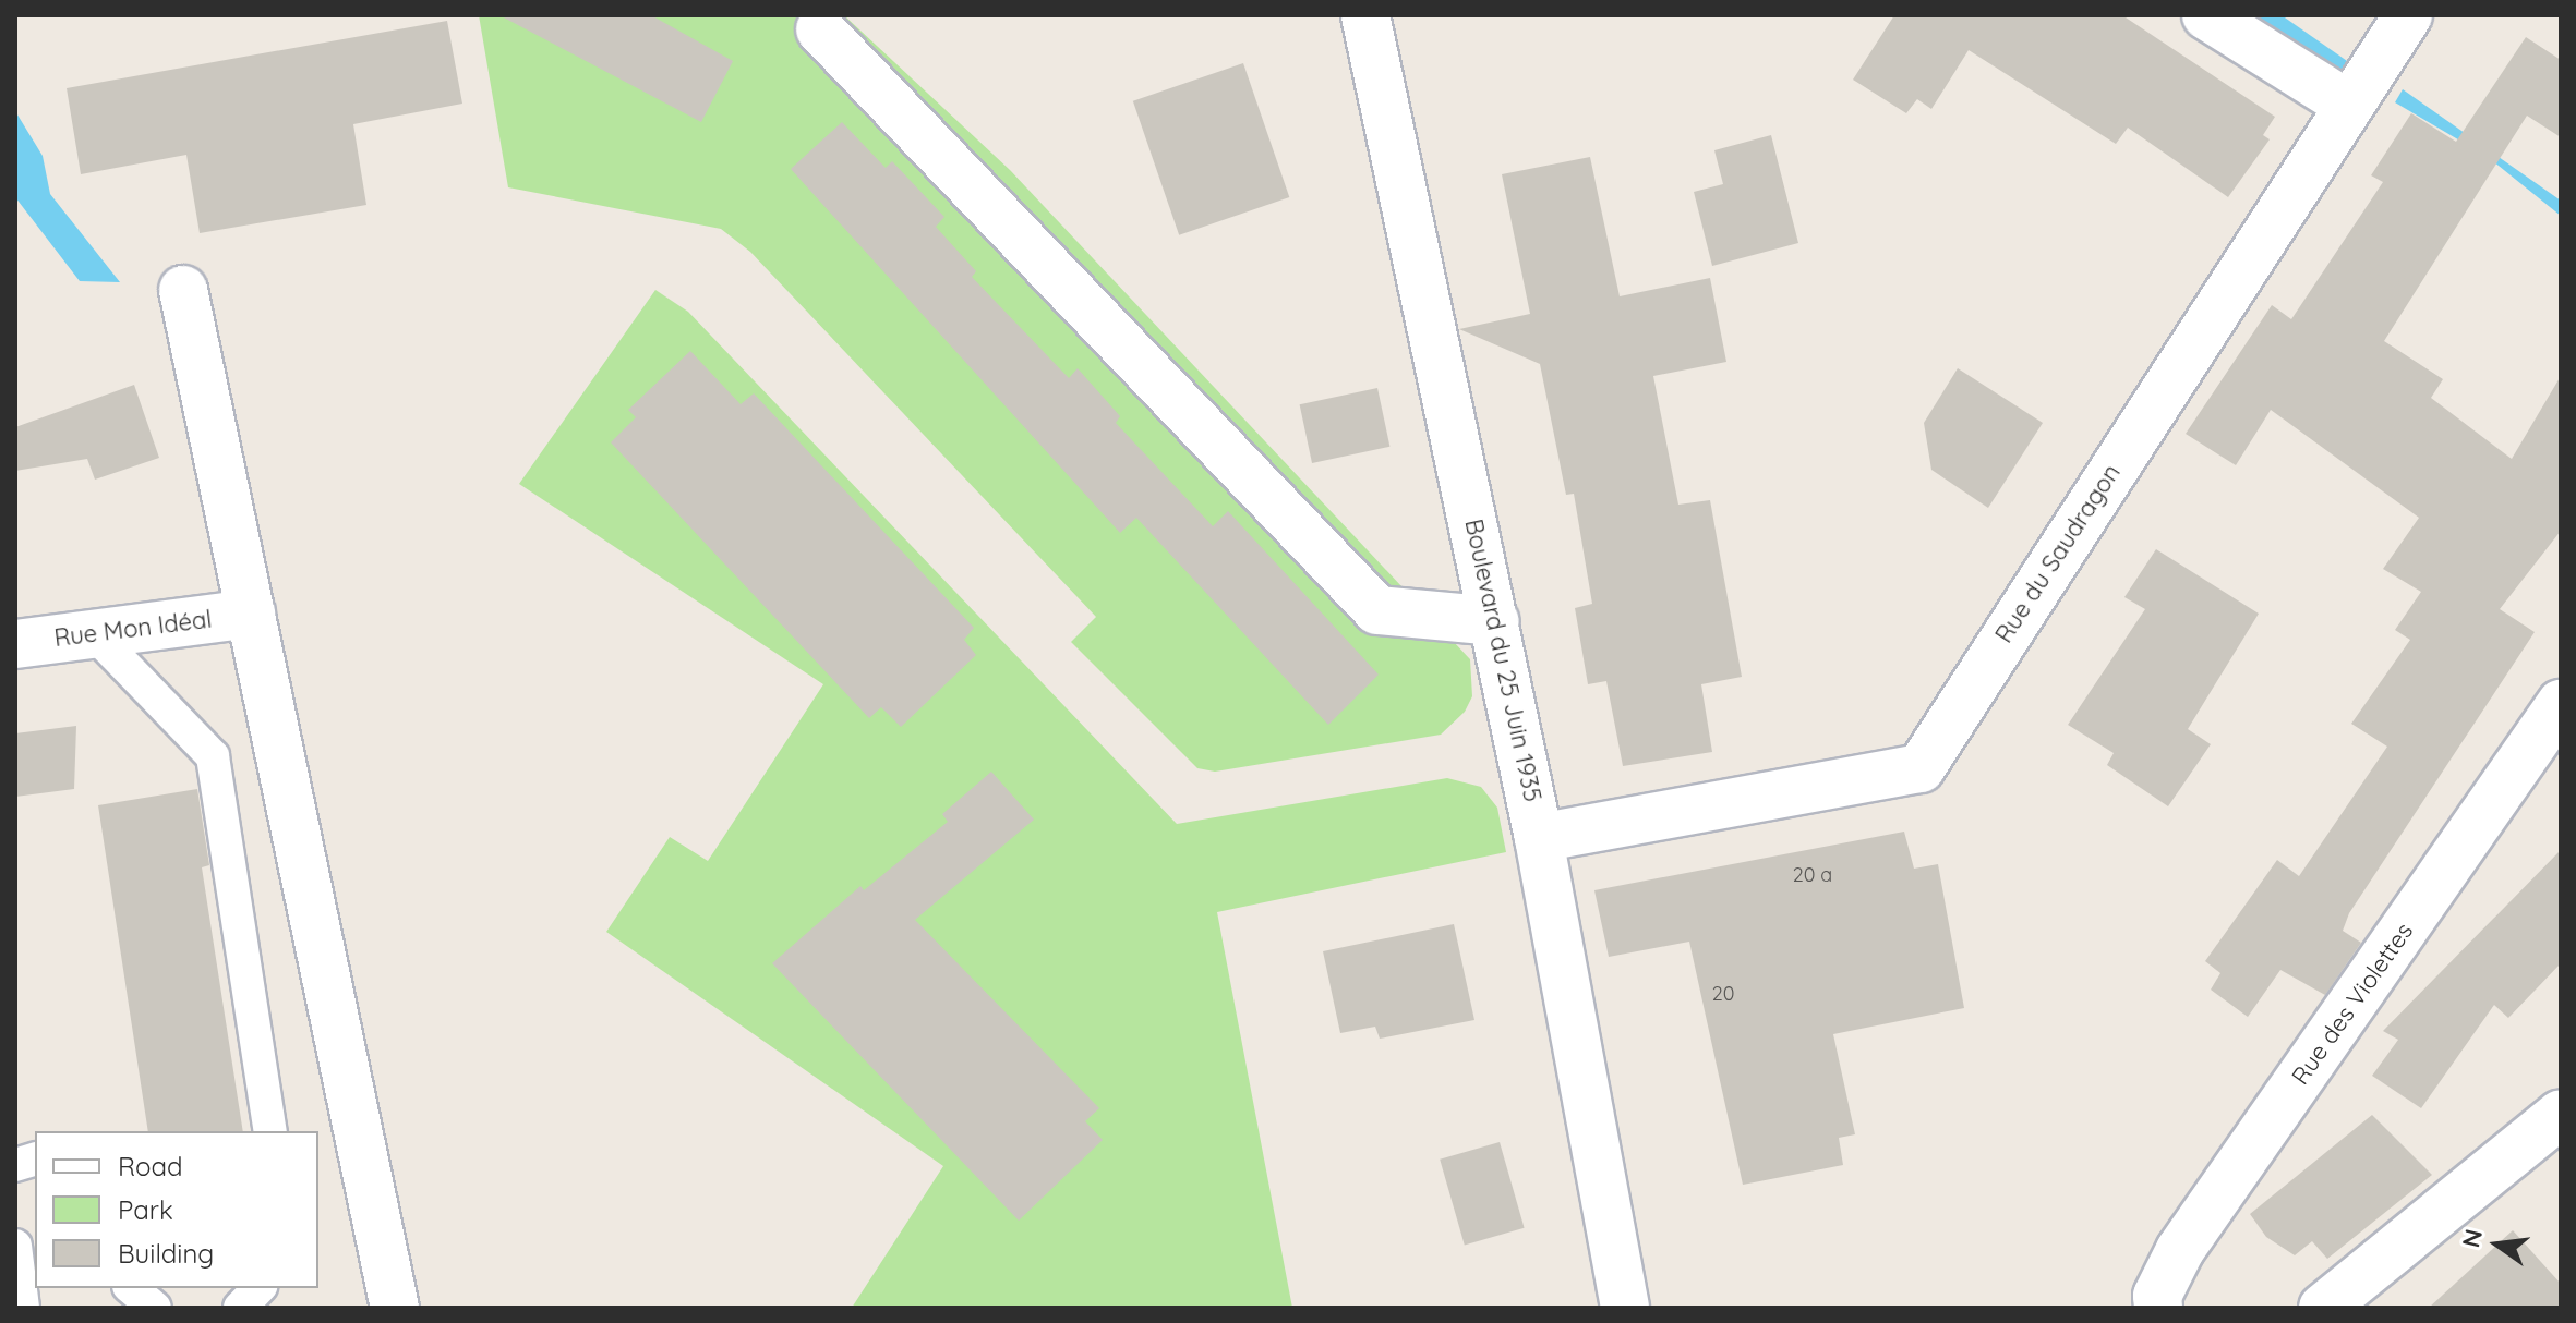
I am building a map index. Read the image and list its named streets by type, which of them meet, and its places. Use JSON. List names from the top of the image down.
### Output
{
  "streets": {
    "street": [
      "Rue du Saudragon",
      "Rue Mon Idéal",
      "Boulevard du 25 Juin 1935",
      "Rue des Violettes"
    ]
  },
  "crossings": [
    ["Rue du Saudragon", "Boulevard du 25 Juin 1935"]
  ],
  "house_numbers": ["20 a", "20"],
  "legend": ["Road", "Park", "Building"],
  "north": "left"
}
